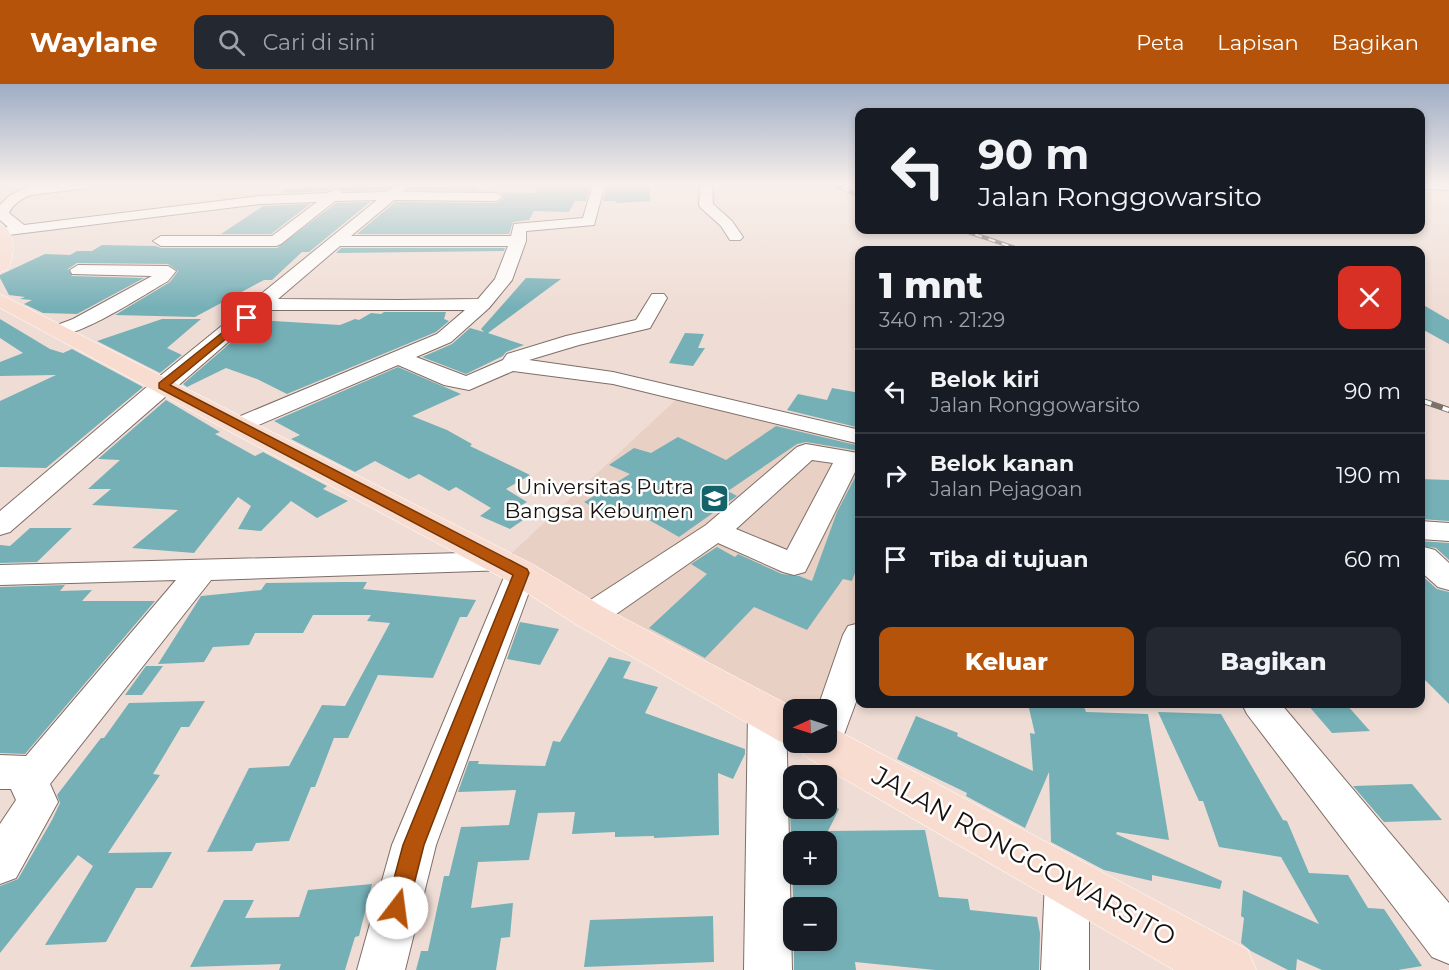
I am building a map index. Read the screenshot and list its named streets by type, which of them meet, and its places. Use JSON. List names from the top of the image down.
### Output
{
  "streets": {
    "main road": ["JALAN RONGGOWARSITO"]
  },
  "places": {
    "school or university": ["Universitas Putra Bangsa Kebumen"]
  },
  "north": "left",
  "page": {
    "header": "Waylane",
    "search": "Cari di sini",
    "nav": ["Peta", "Lapisan", "Bagikan"],
    "turn": ["90 m", "Jalan Ronggowarsito"],
    "heading": ["1 mnt", "340 m · 21:29"],
    "list": [
      {
        "name": "Belok kiri",
        "note": "Jalan Ronggowarsito",
        "value": "90 m"
      },
      {
        "name": "Belok kanan",
        "note": "Jalan Pejagoan",
        "value": "190 m"
      },
      {
        "name": "Tiba di tujuan",
        "value": "60 m"
      }
    ],
    "buttons": ["Keluar", "Bagikan"],
    "map_buttons": ["+", "−"]
  }
}
